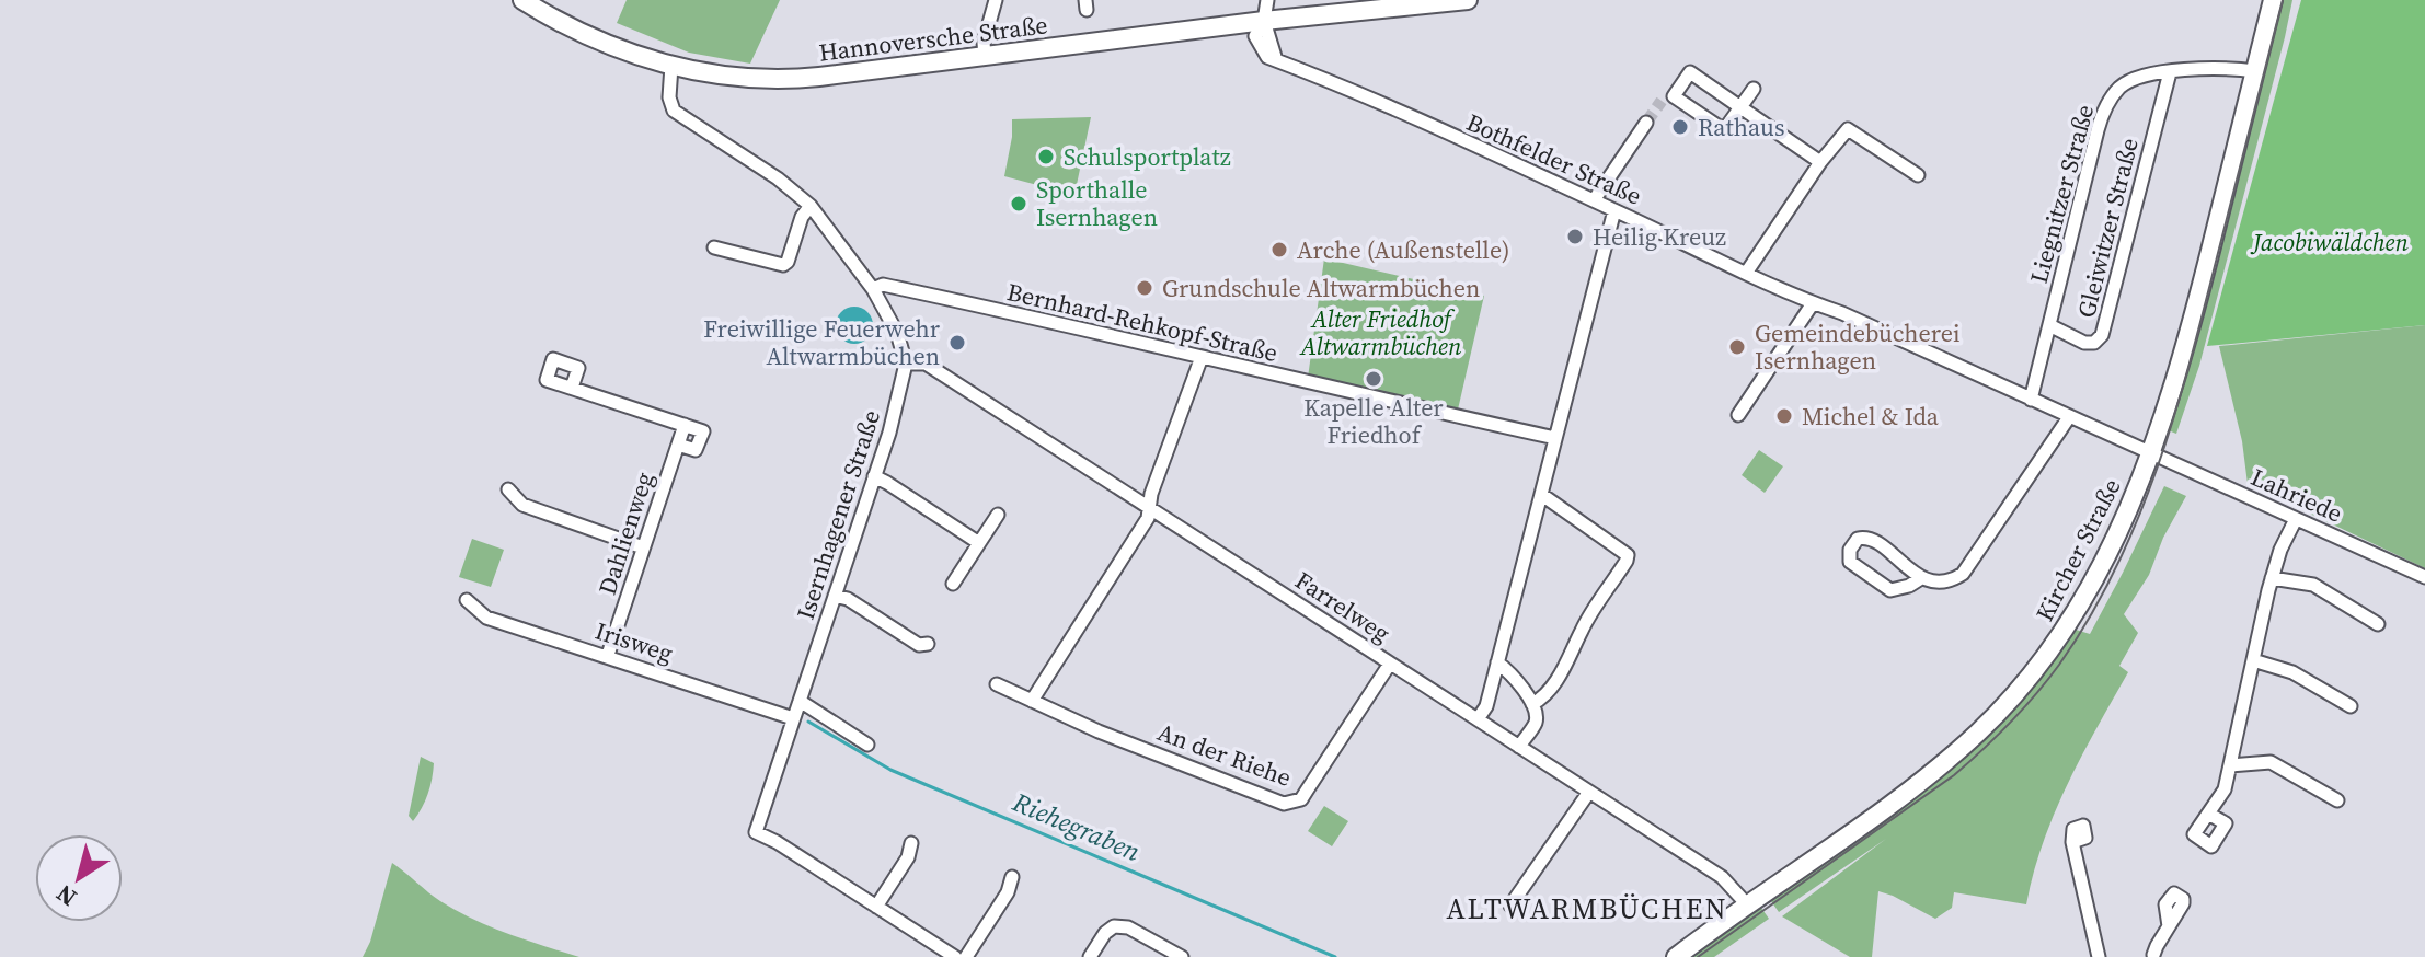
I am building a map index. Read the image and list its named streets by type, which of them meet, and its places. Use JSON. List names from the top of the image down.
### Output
{
  "streets": {
    "main road": ["Hannoversche Straße", "Kircher Straße"],
    "street": [
      "Bothfelder Straße",
      "Liegnitzer Straße",
      "Gleiwitzer Straße",
      "Bernhard-Rehkopf-Straße",
      "Lahriede",
      "Isernhagener Straße",
      "Dahlienweg",
      "Farrelweg",
      "Irisweg",
      "An der Riehe"
    ]
  },
  "crossings": [
    ["Hannoversche Straße", "Bothfelder Straße"],
    ["Bothfelder Straße", "Liegnitzer Straße"],
    ["Bothfelder Straße", "Lahriede"],
    ["Bothfelder Straße", "Kircher Straße"],
    ["Liegnitzer Straße", "Gleiwitzer Straße"],
    ["Liegnitzer Straße", "Kircher Straße"],
    ["Lahriede", "Kircher Straße"],
    ["Isernhagener Straße", "Farrelweg"],
    ["Isernhagener Straße", "Irisweg"],
    ["Dahlienweg", "Irisweg"],
    ["Kircher Straße", "Farrelweg"],
    ["Farrelweg", "An der Riehe"]
  ],
  "districts": ["ALTWARMBÜCHEN"],
  "water": ["Riehegraben"],
  "parks": ["Jacobiwäldchen", "Alter Friedhof Altwarmbüchen"],
  "places": [
    "Rathaus",
    "Schulsportplatz",
    "Sporthalle Isernhagen",
    "Heilig Kreuz",
    "Arche (Außenstelle)",
    "Grundschule Altwarmbüchen",
    "Freiwillige Feuerwehr Altwarmbüchen",
    "Gemeindebücherei Isernhagen",
    "Kapelle Alter Friedhof",
    "Michel & Ida"
  ],
  "north": "bottom left"
}
